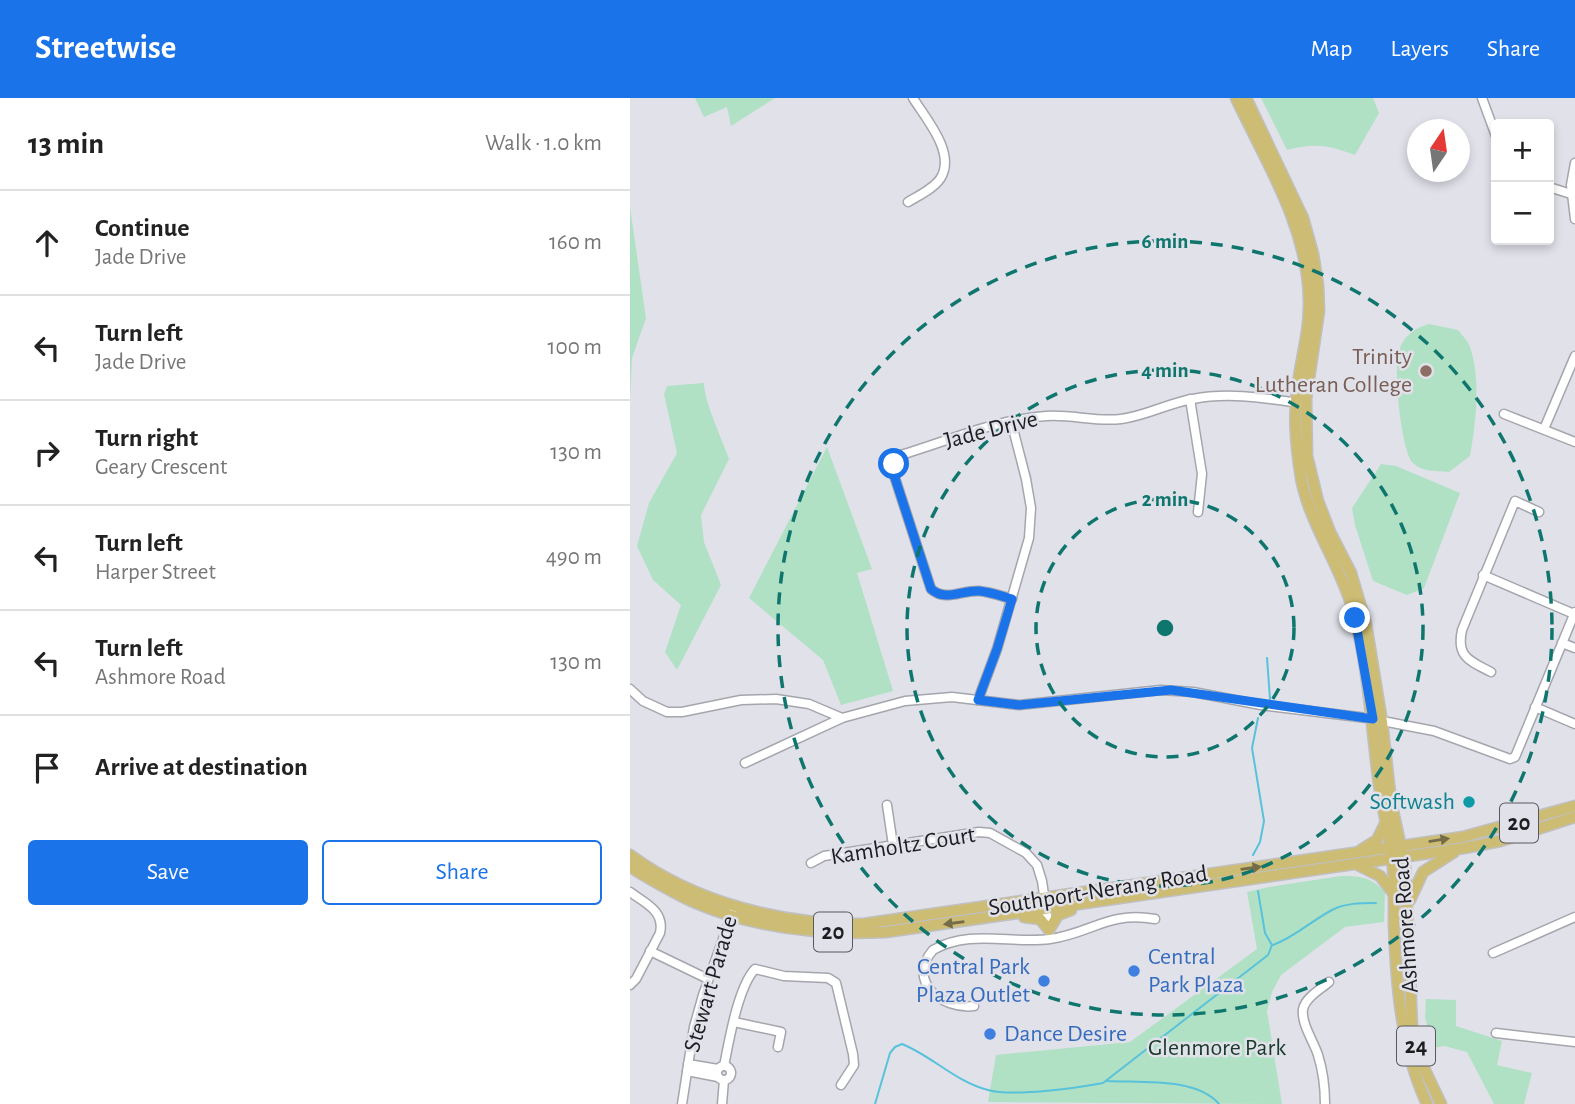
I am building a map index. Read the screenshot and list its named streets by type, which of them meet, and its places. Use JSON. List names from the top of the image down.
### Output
{
  "streets": {
    "main road": [
      "20",
      "Southport-Nerang Road",
      "Ashmore Road",
      "24"
    ],
    "street": ["Jade Drive", "Kamholtz Court", "Stewart Parade"]
  },
  "crossings": [
    ["Jade Drive", "Ashmore Road"],
    ["Kamholtz Court", "Southport-Nerang Road"],
    ["Southport-Nerang Road", "Ashmore Road"],
    ["Southport-Nerang Road", "Stewart Parade"]
  ],
  "parks": ["Glenmore Park"],
  "places": [
    "Trinity Lutheran College",
    "Softwash",
    "Central Park Plaza",
    "Central Park Plaza Outlet",
    "Dance Desire"
  ],
  "north": "top",
  "page": {
    "header": "Streetwise",
    "nav": ["Map", "Layers", "Share"],
    "heading": ["13 min", "Walk · 1.0 km"],
    "map_buttons": ["+", "−"],
    "list": [
      ["Continue", "Jade Drive", "160 m"],
      ["Turn left", "Jade Drive", "100 m"],
      ["Turn right", "Geary Crescent", "130 m"],
      ["Turn left", "Harper Street", "490 m"],
      ["Turn left", "Ashmore Road", "130 m"],
      "Arrive at destination"
    ],
    "buttons": ["Save", "Share"]
  },
  "rings": ["6 min", "4 min", "2 min"]
}
